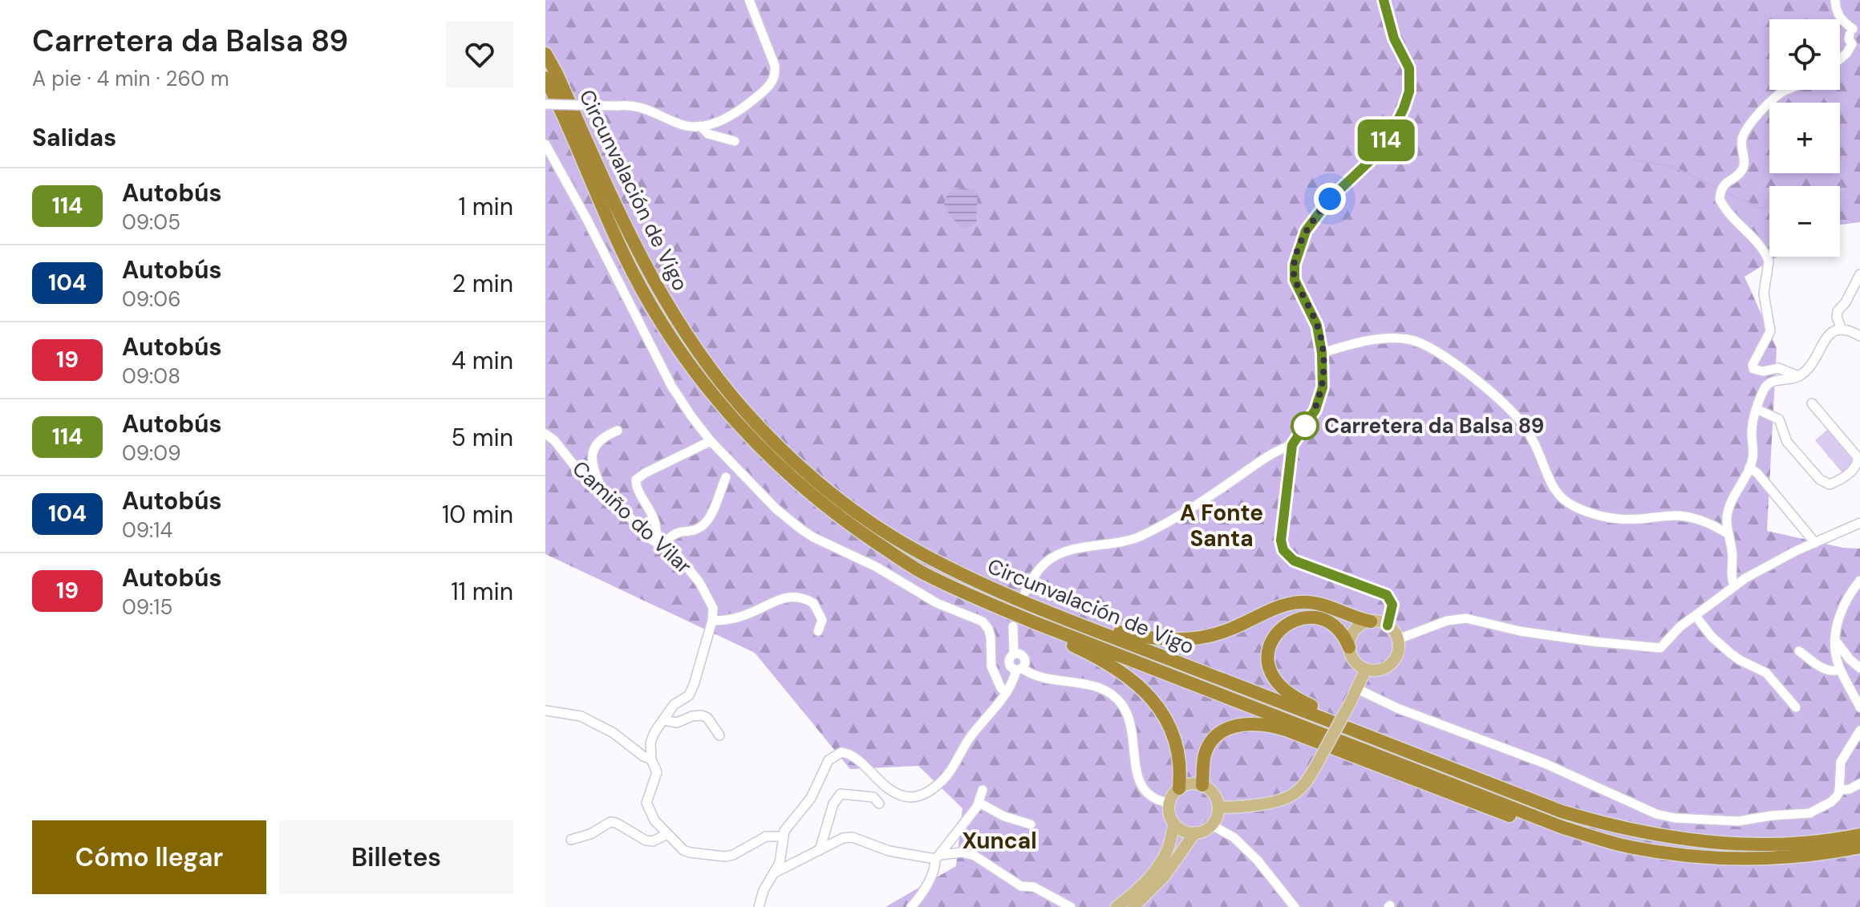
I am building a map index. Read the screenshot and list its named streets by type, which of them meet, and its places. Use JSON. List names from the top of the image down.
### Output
{
  "streets": {
    "highway": ["Circunvalación de Vigo"],
    "street": ["Camiño do Vilar"]
  },
  "districts": ["A Fonte Santa", "Xuncal"],
  "places": ["Carretera da Balsa 89"],
  "lines": ["bus line 114"],
  "page": {
    "heading": [
      ["Carretera da Balsa 89", "A pie · 4 min · 260 m"],
      "Salidas"
    ],
    "on_map": "114",
    "map_buttons": ["+", "−"],
    "list": [
      {
        "mark": "114",
        "name": "Autobús",
        "note": "09:05",
        "value": "1 min"
      },
      {
        "mark": "104",
        "name": "Autobús",
        "note": "09:06",
        "value": "2 min"
      },
      {
        "mark": "19",
        "name": "Autobús",
        "note": "09:08",
        "value": "4 min"
      },
      {
        "mark": "114",
        "name": "Autobús",
        "note": "09:09",
        "value": "5 min"
      },
      {
        "mark": "104",
        "name": "Autobús",
        "note": "09:14",
        "value": "10 min"
      },
      {
        "mark": "19",
        "name": "Autobús",
        "note": "09:15",
        "value": "11 min"
      }
    ],
    "buttons": ["Cómo llegar", "Billetes"]
  }
}
